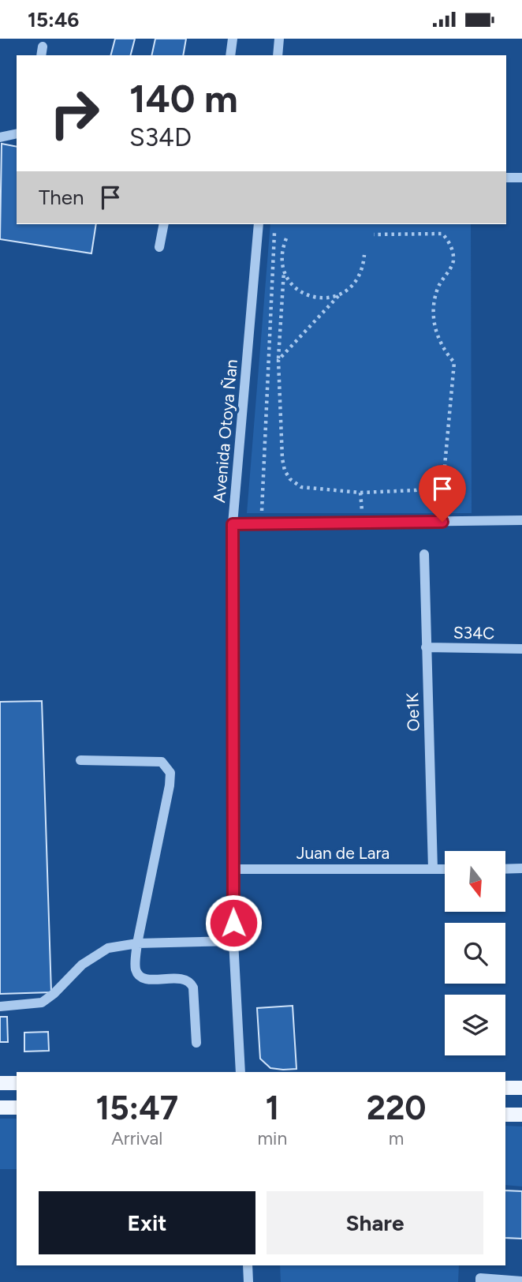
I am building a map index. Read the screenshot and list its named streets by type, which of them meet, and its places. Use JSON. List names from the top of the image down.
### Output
{
  "streets": {
    "street": [
      "Avenida Otoya Ñan",
      "S34C",
      "Oe1K",
      "Juan de Lara"
    ]
  },
  "crossings": [
    ["Avenida Otoya Ñan", "Juan de Lara"],
    ["S34C", "Oe1K"],
    ["Oe1K", "Juan de Lara"]
  ],
  "north": "bottom",
  "page": {
    "status": "15:46",
    "turn": ["140 m", "S34D"],
    "then": "Then",
    "eta": [
      "15:47",
      "Arrival",
      "1",
      "min",
      "220",
      "m"
    ],
    "buttons": ["Exit", "Share"]
  }
}
